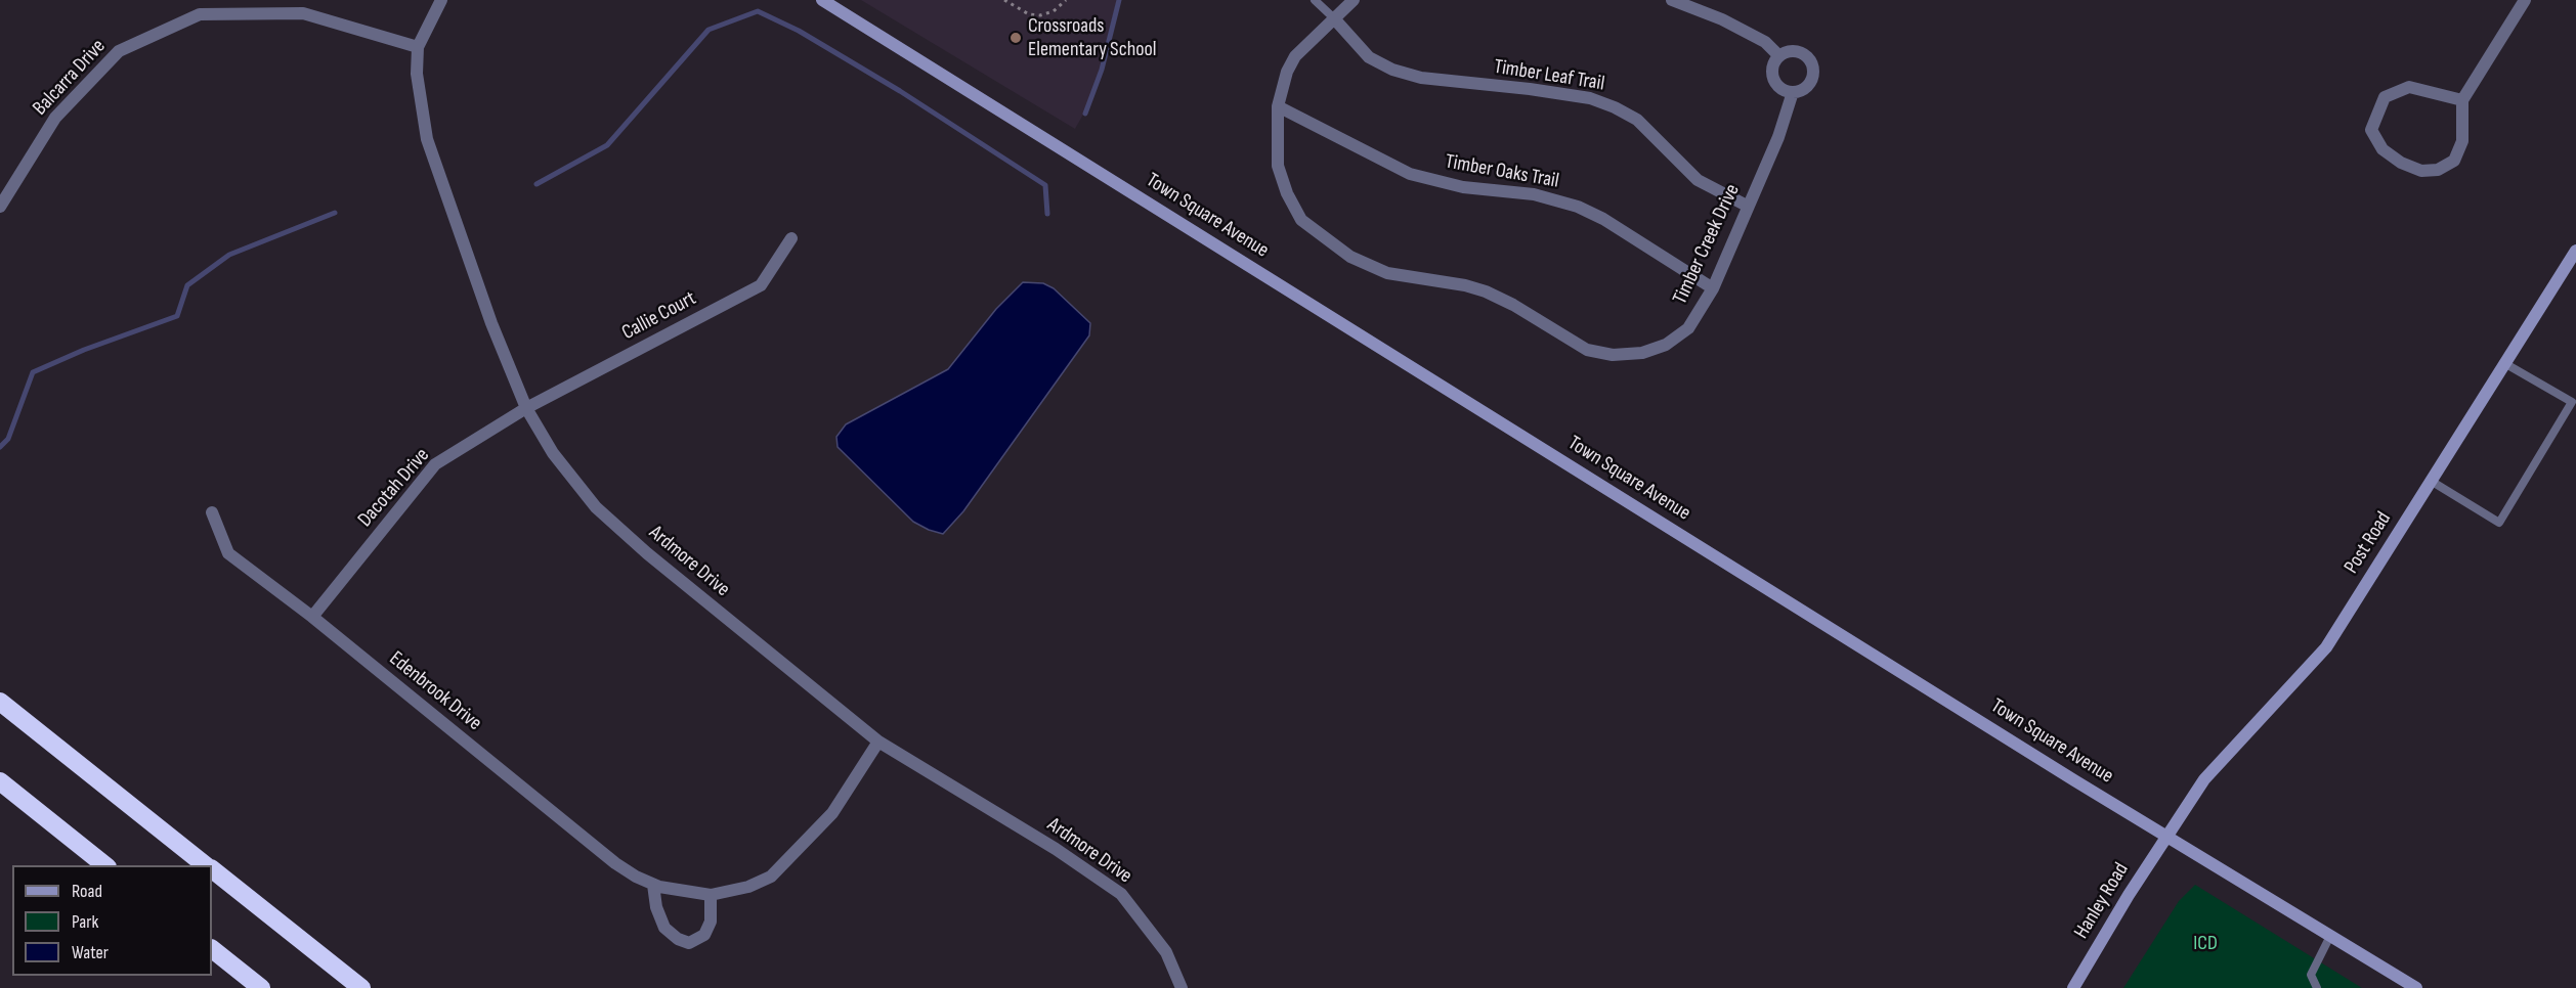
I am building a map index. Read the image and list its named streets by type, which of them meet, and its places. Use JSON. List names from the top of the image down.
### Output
{
  "streets": {
    "main road": ["Town Square Avenue", "Post Road", "Hanley Road"],
    "street": [
      "Timber Leaf Trail",
      "Balcarra Drive",
      "Timber Oaks Trail",
      "Timber Creek Drive",
      "Callie Court",
      "Dacotah Drive",
      "Ardmore Drive",
      "Edenbrook Drive"
    ]
  },
  "crossings": [
    ["Timber Leaf Trail", "Timber Creek Drive"],
    ["Balcarra Drive", "Ardmore Drive"],
    ["Timber Oaks Trail", "Timber Creek Drive"],
    ["Town Square Avenue", "Post Road"],
    ["Town Square Avenue", "Hanley Road"],
    ["Callie Court", "Dacotah Drive"],
    ["Callie Court", "Ardmore Drive"],
    ["Dacotah Drive", "Ardmore Drive"],
    ["Dacotah Drive", "Edenbrook Drive"],
    ["Post Road", "Hanley Road"],
    ["Ardmore Drive", "Edenbrook Drive"]
  ],
  "parks": ["ICD"],
  "places": ["Crossroads Elementary School"],
  "legend": ["Road", "Park", "Water"]
}
